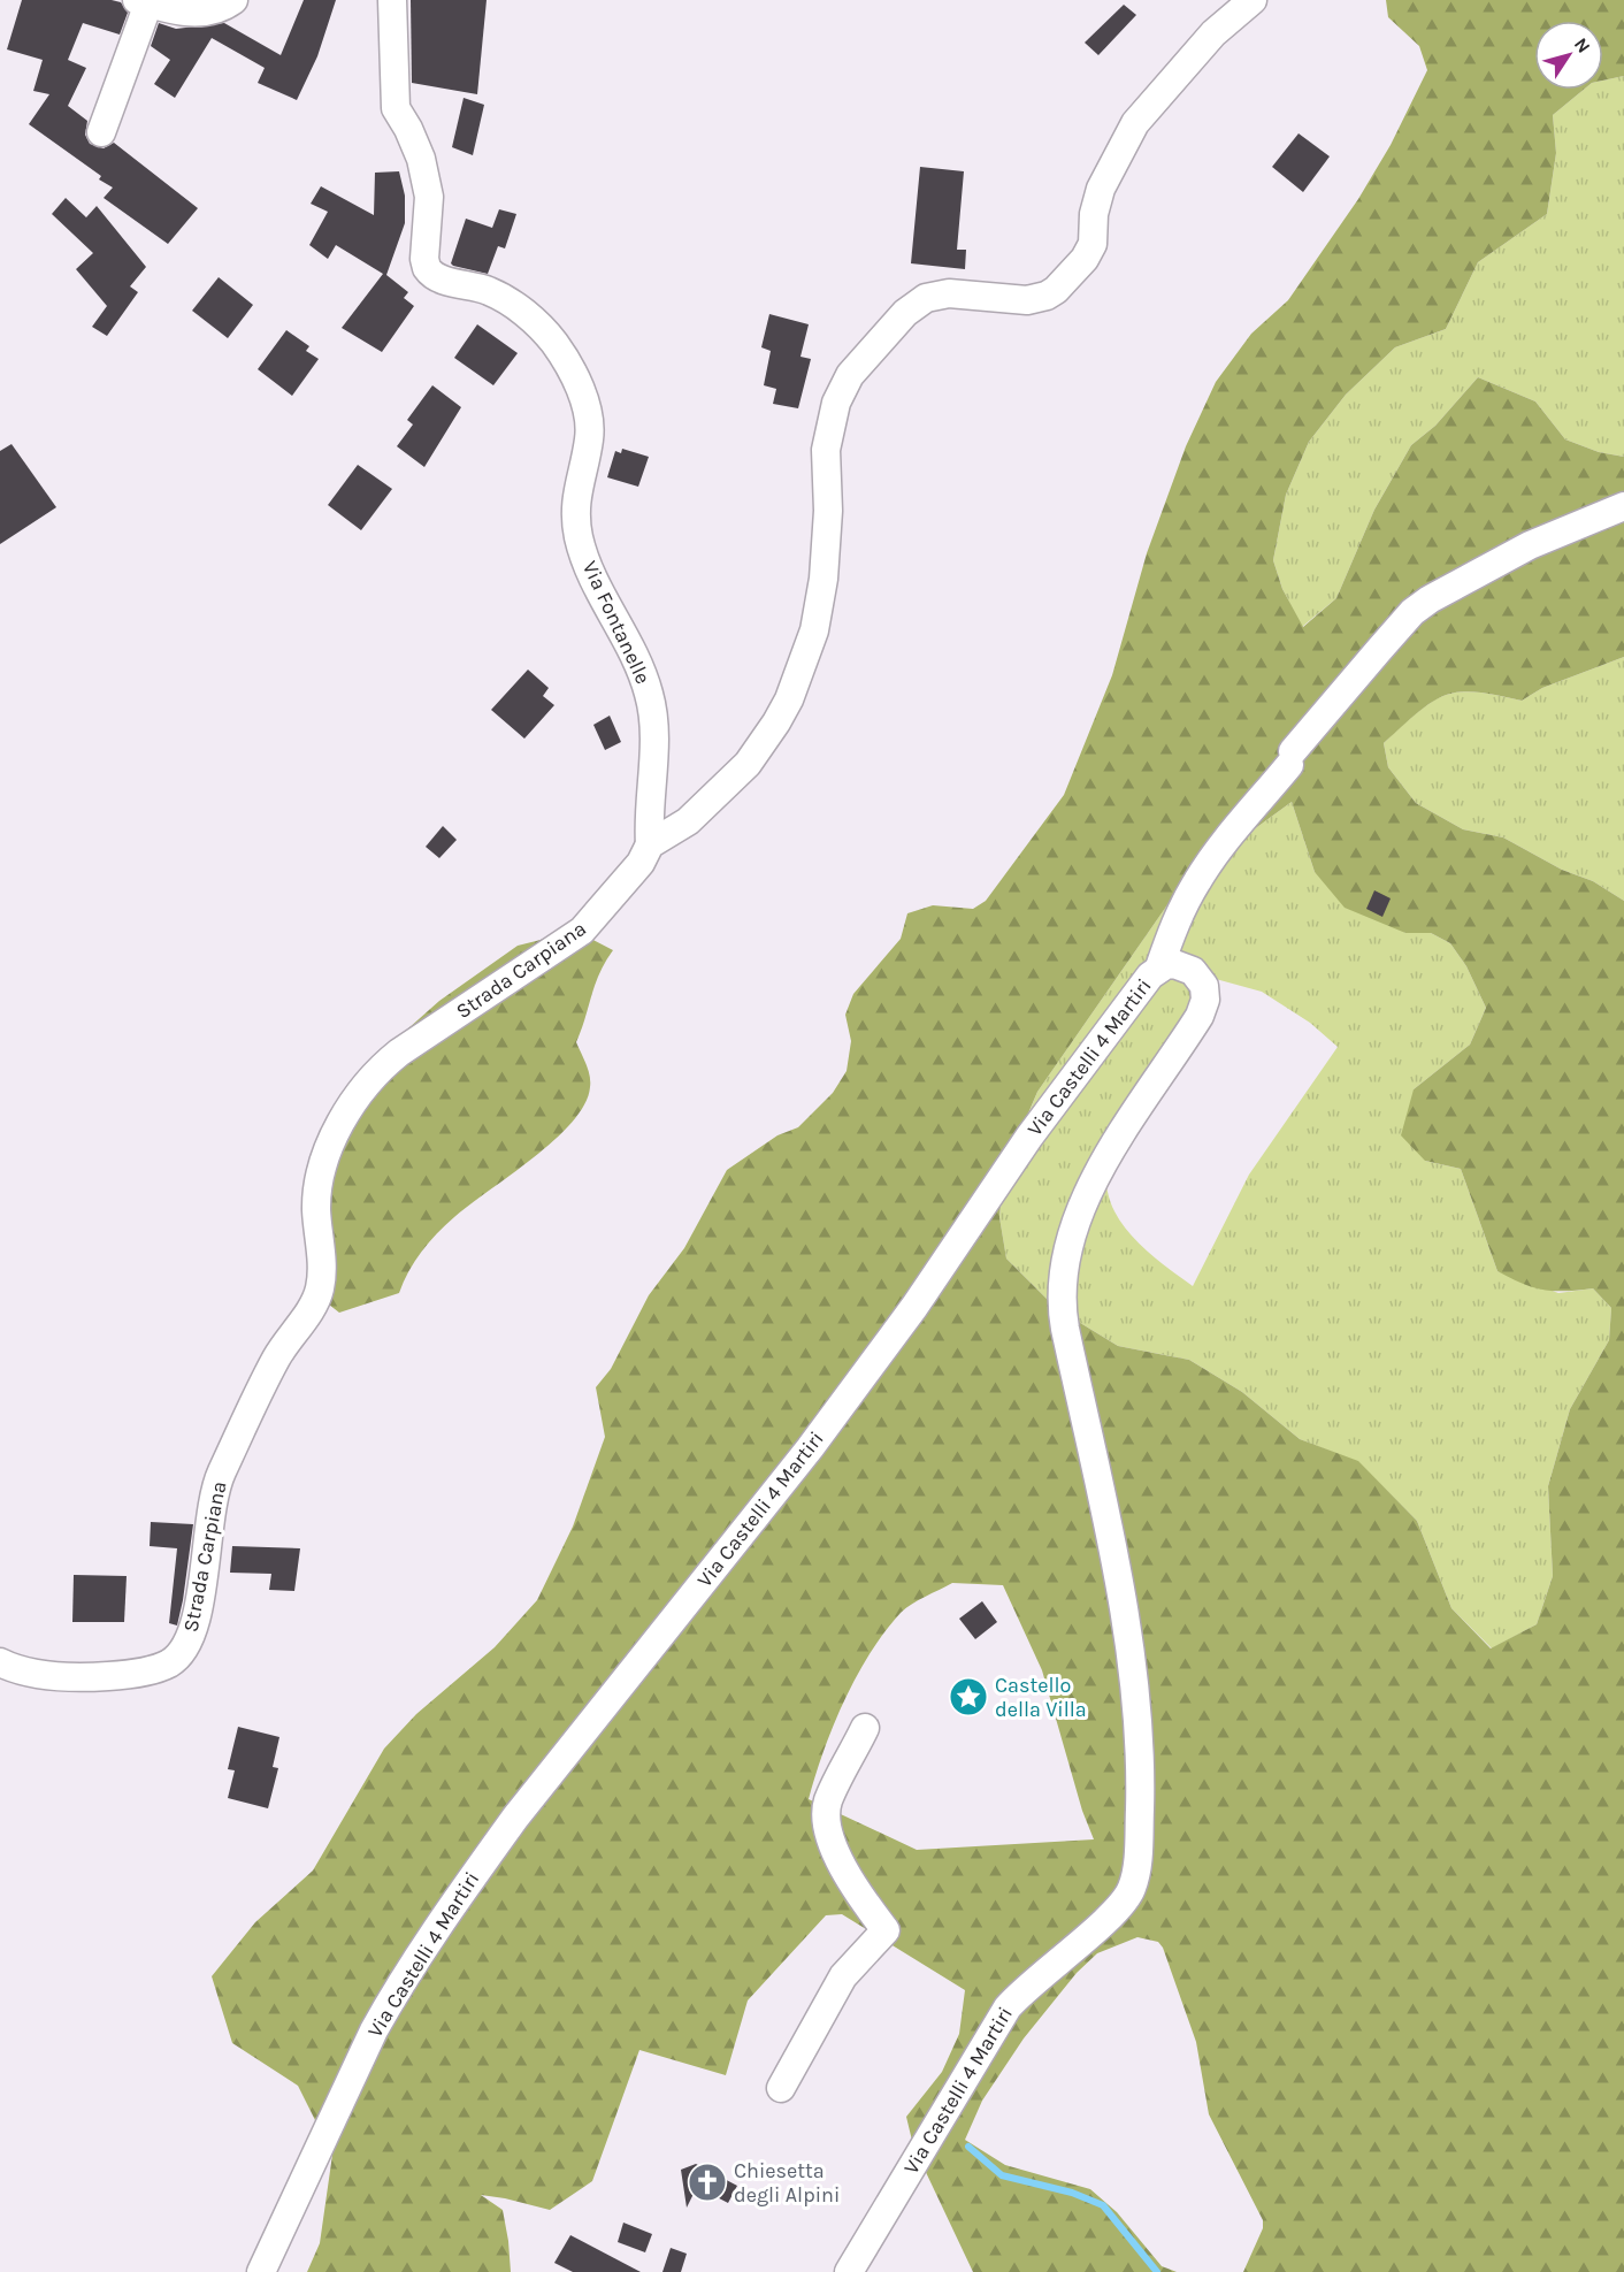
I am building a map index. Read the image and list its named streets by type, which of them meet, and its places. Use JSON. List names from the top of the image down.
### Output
{
  "streets": {
    "street": ["Via Fontanelle", "Strada Carpiana", "Via Castelli 4 Martiri"]
  },
  "crossings": [
    ["Via Fontanelle", "Strada Carpiana"]
  ],
  "places": {
    "place": ["Castello della Villa"],
    "church": ["Chiesetta degli Alpini"]
  },
  "north": "top right"
}
